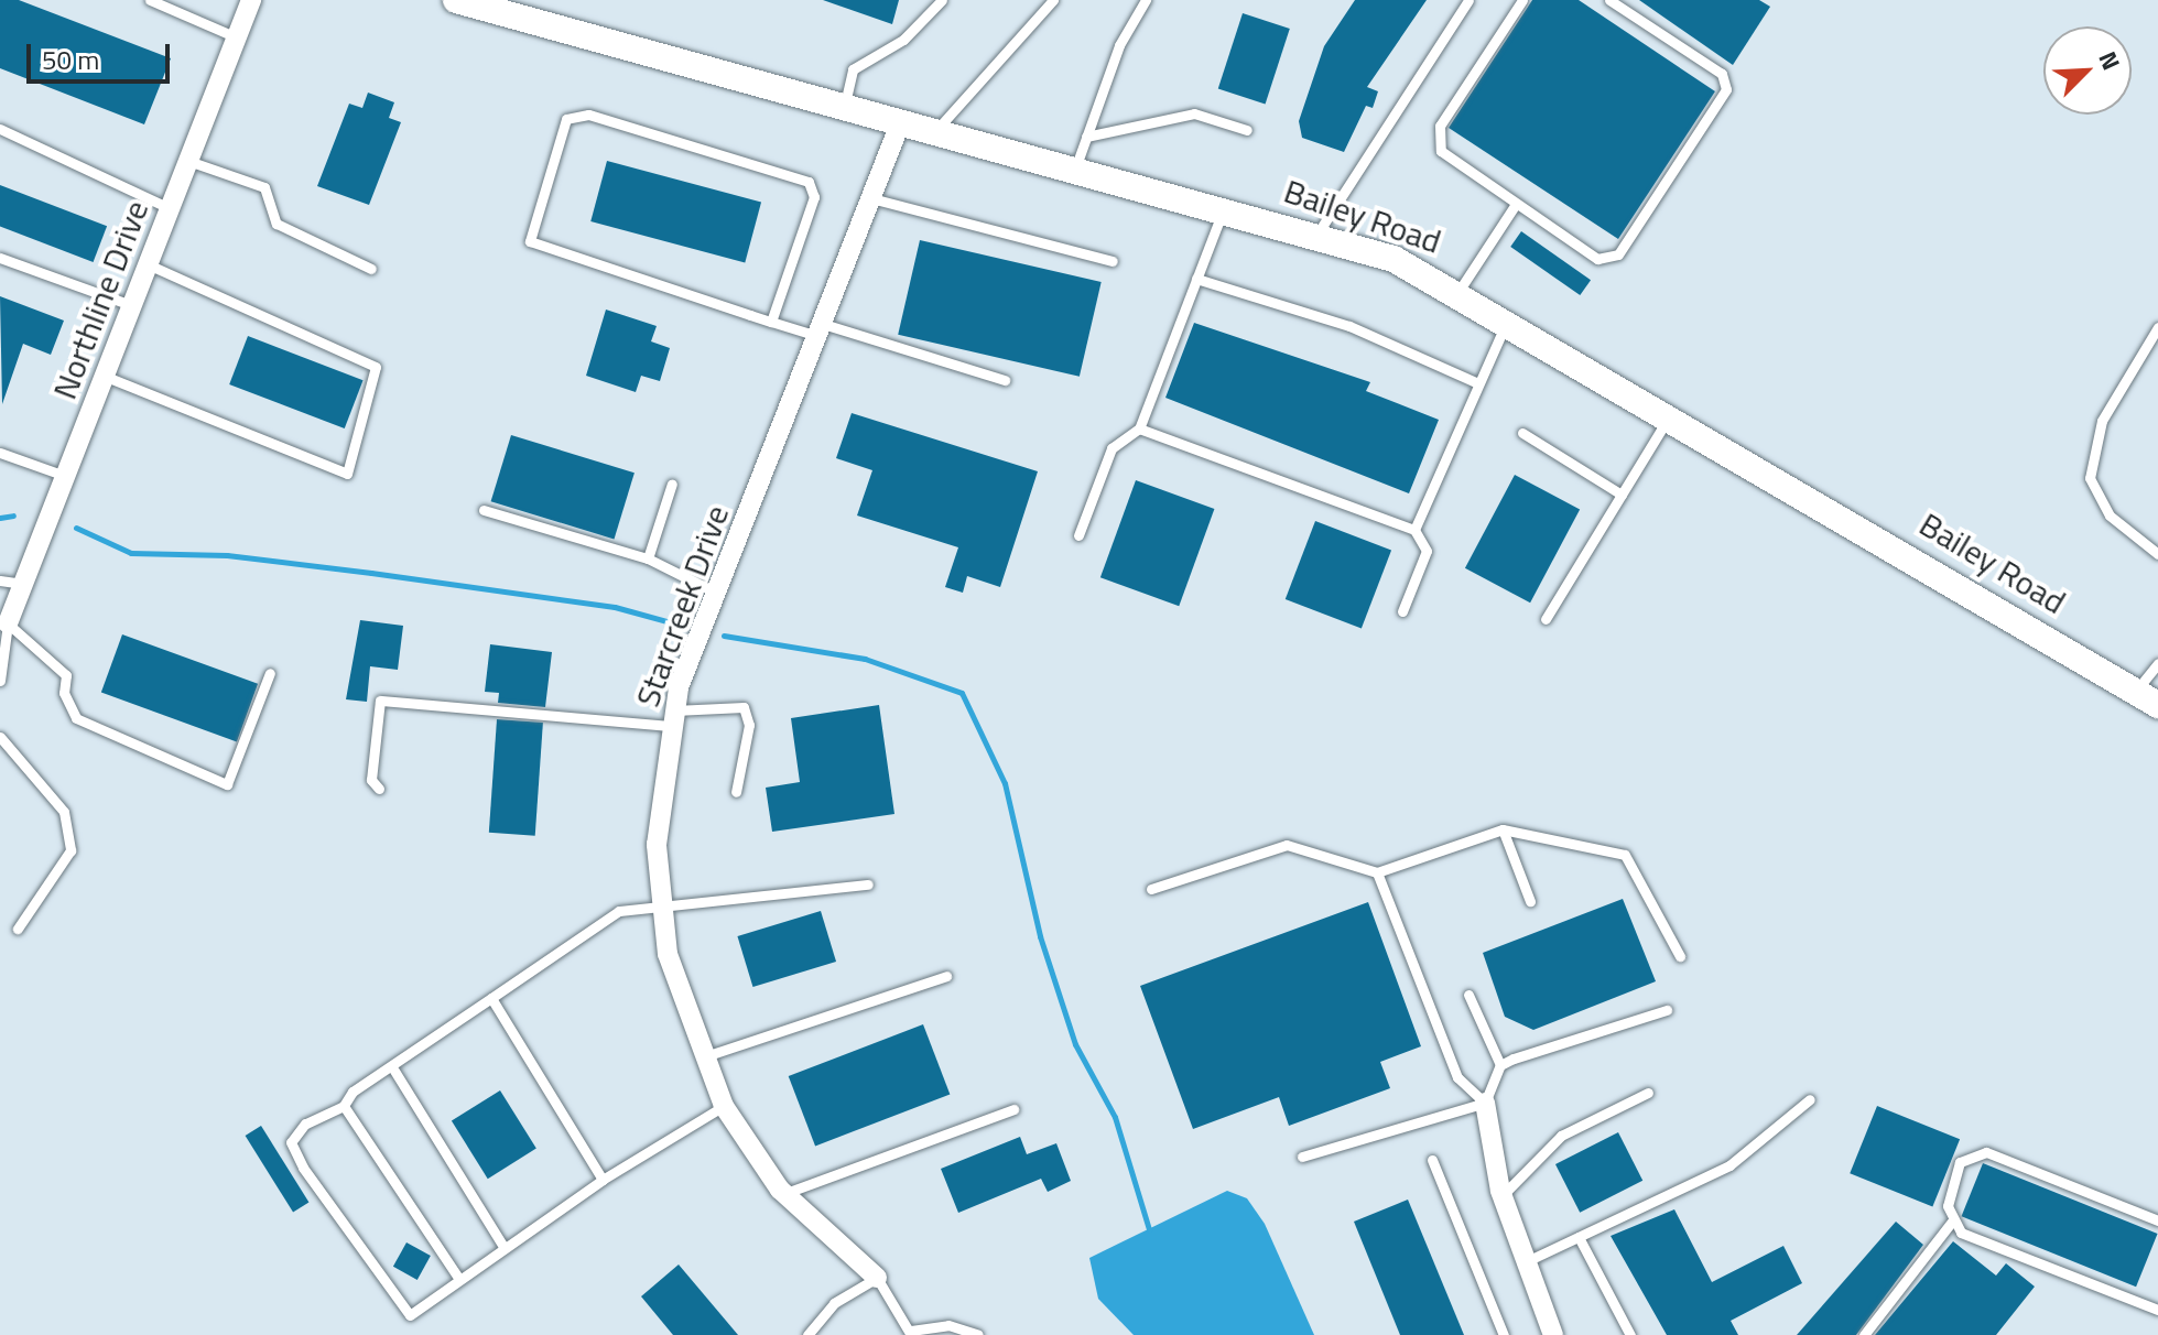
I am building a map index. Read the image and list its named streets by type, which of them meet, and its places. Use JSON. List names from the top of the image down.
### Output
{
  "streets": {
    "street": ["Bailey Road", "Northline Drive", "Starcreek Drive"]
  },
  "crossings": [
    ["Bailey Road", "Starcreek Drive"]
  ],
  "scale_bar": "50 m",
  "north": "top right"
}
